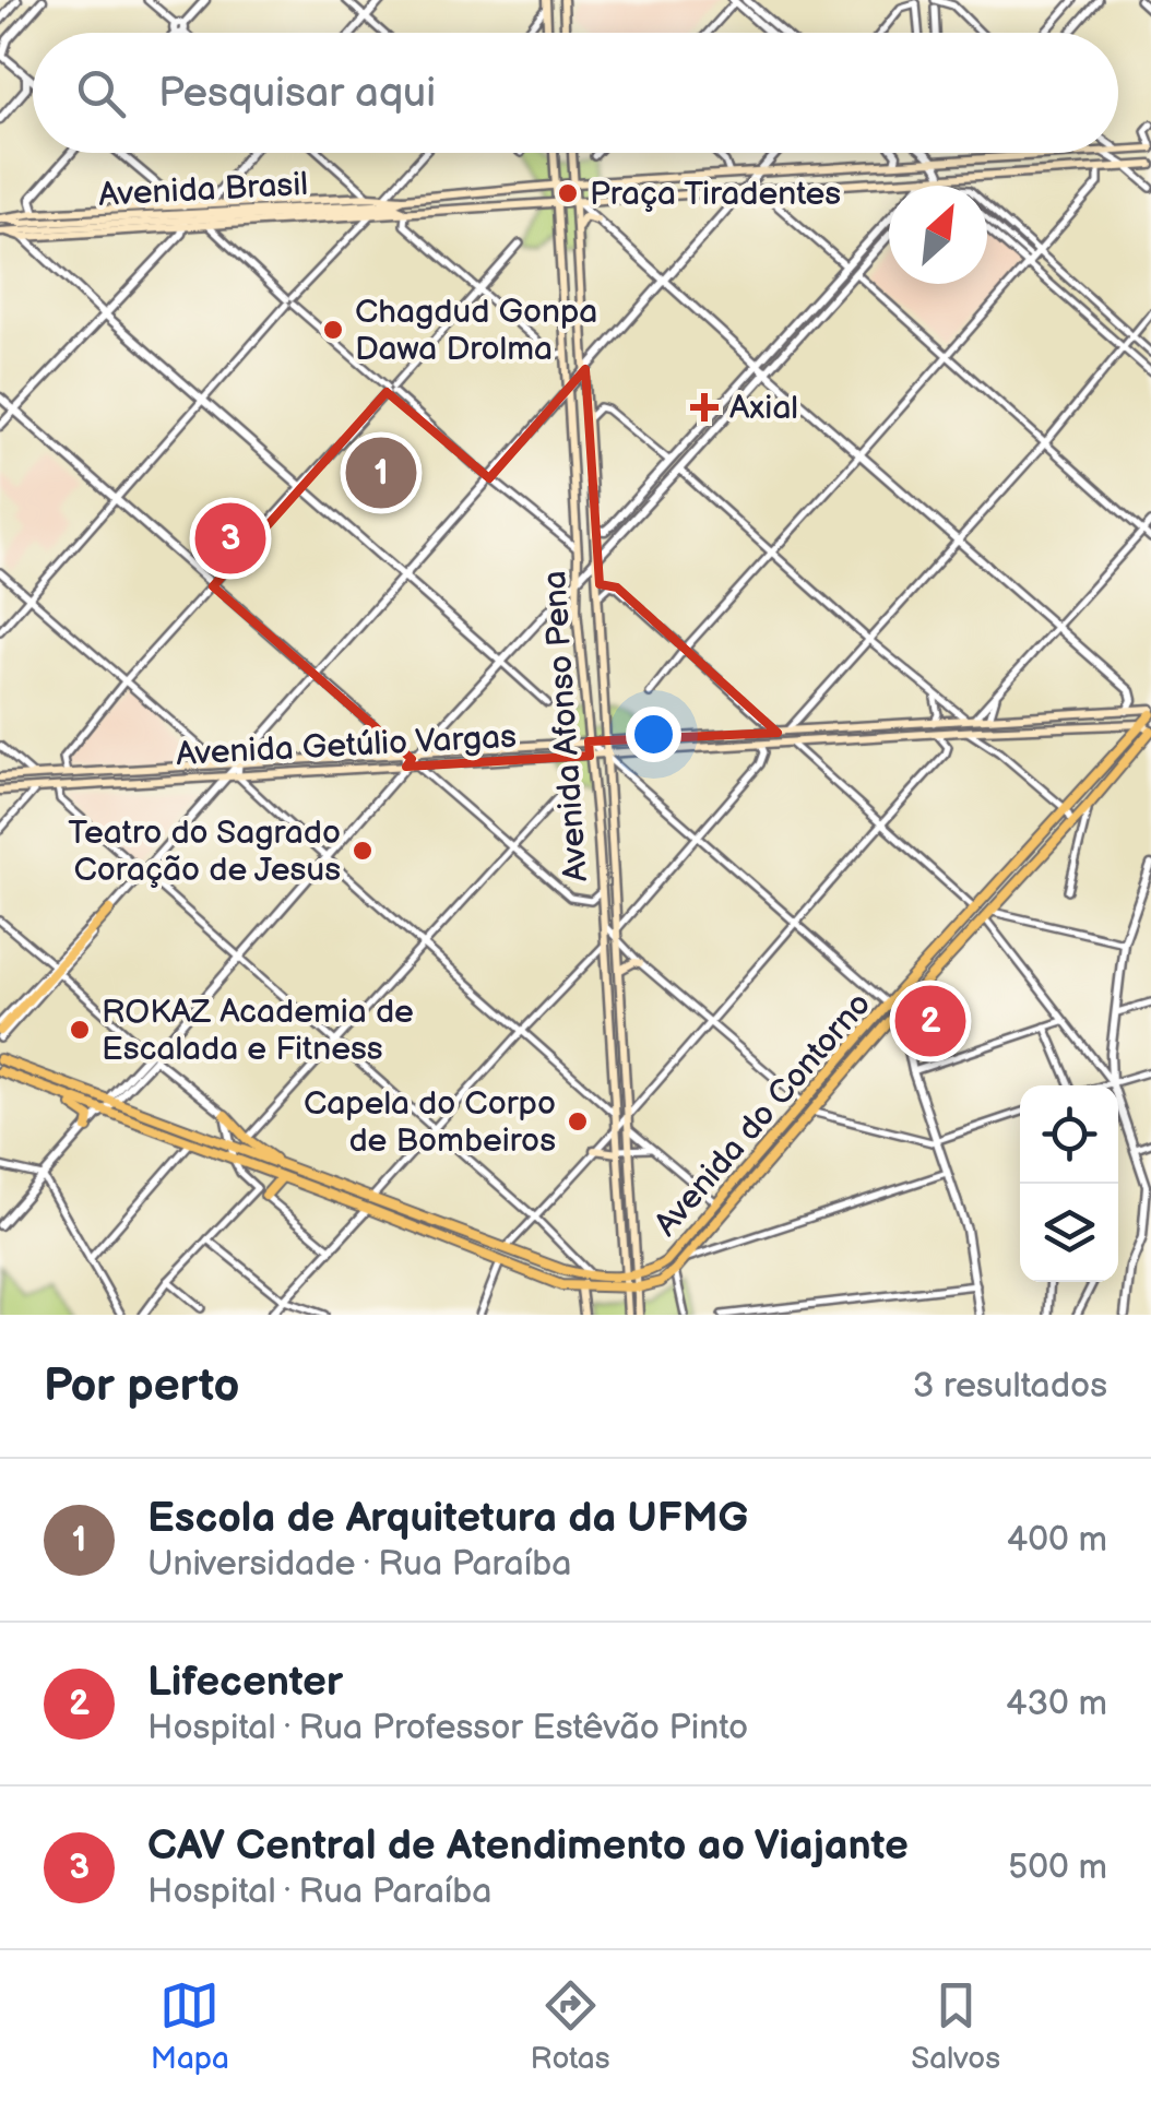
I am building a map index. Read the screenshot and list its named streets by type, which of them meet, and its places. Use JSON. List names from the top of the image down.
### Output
{
  "streets": {
    "main road": [
      "Avenida Brasil",
      "Avenida Afonso Pena",
      "Avenida Getúlio Vargas",
      "Avenida do Contorno"
    ]
  },
  "crossings": [
    ["Avenida Brasil", "Avenida Afonso Pena"],
    ["Avenida Afonso Pena", "Avenida Getúlio Vargas"],
    ["Avenida Afonso Pena", "Avenida do Contorno"],
    ["Avenida Getúlio Vargas", "Avenida do Contorno"]
  ],
  "places": {
    "other": [
      "Praça Tiradentes",
      "Chagdud Gonpa Dawa Drolma",
      "Teatro do Sagrado Coração de Jesus",
      "ROKAZ Academia de Escalada e Fitness",
      "Capela do Corpo de Bombeiros"
    ],
    "health": ["Axial"]
  },
  "north": "top right",
  "page": {
    "search": "Pesquisar aqui",
    "pins": ["1", "3", "2"],
    "heading": ["Por perto", "3 resultados"],
    "list": [
      {
        "mark": "1",
        "name": "Escola de Arquitetura da UFMG",
        "note": "Universidade · Rua Paraíba",
        "value": "400 m"
      },
      {
        "mark": "2",
        "name": "Lifecenter",
        "note": "Hospital · Rua Professor Estêvão Pinto",
        "value": "430 m"
      },
      {
        "mark": "3",
        "name": "CAV Central de Atendimento ao Viajante",
        "note": "Hospital · Rua Paraíba",
        "value": "500 m"
      }
    ],
    "nav": ["Mapa", "Rotas", "Salvos"]
  }
}
